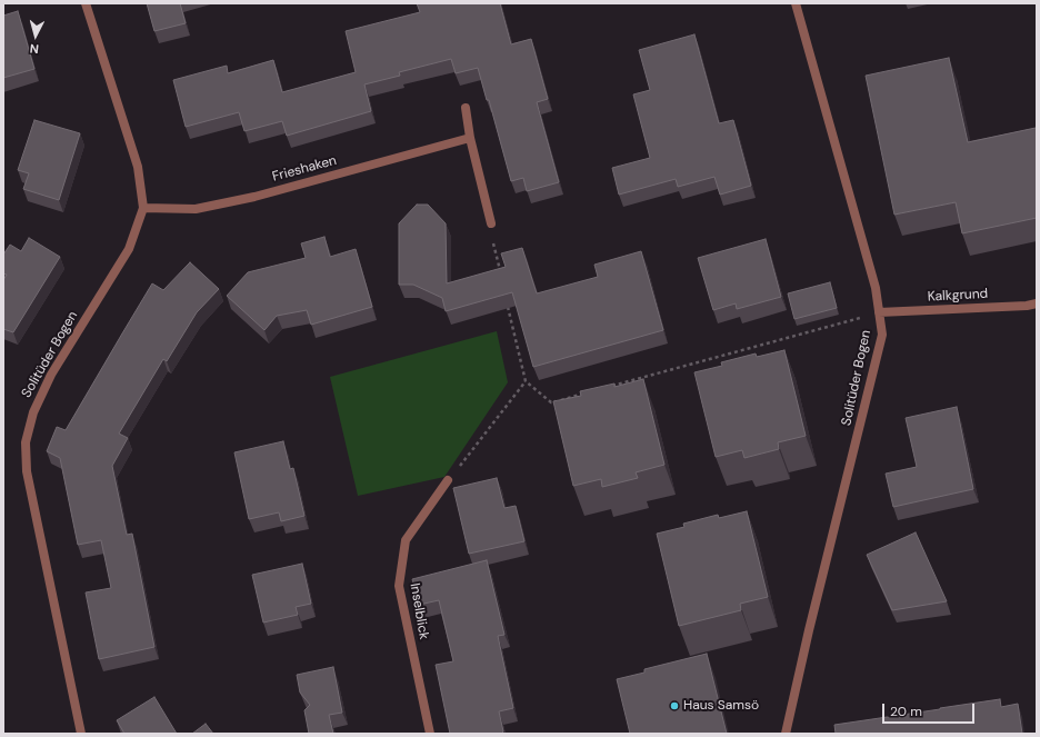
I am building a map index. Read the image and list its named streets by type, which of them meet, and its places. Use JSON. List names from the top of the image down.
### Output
{
  "streets": {
    "street": [
      "Frieshaken",
      "Kalkgrund",
      "Solitüder Bogen",
      "Inselblick"
    ]
  },
  "crossings": [
    ["Frieshaken", "Solitüder Bogen"],
    ["Kalkgrund", "Solitüder Bogen"]
  ],
  "places": ["Haus Samsö"],
  "scale_bar": "20 m",
  "north": "bottom"
}
